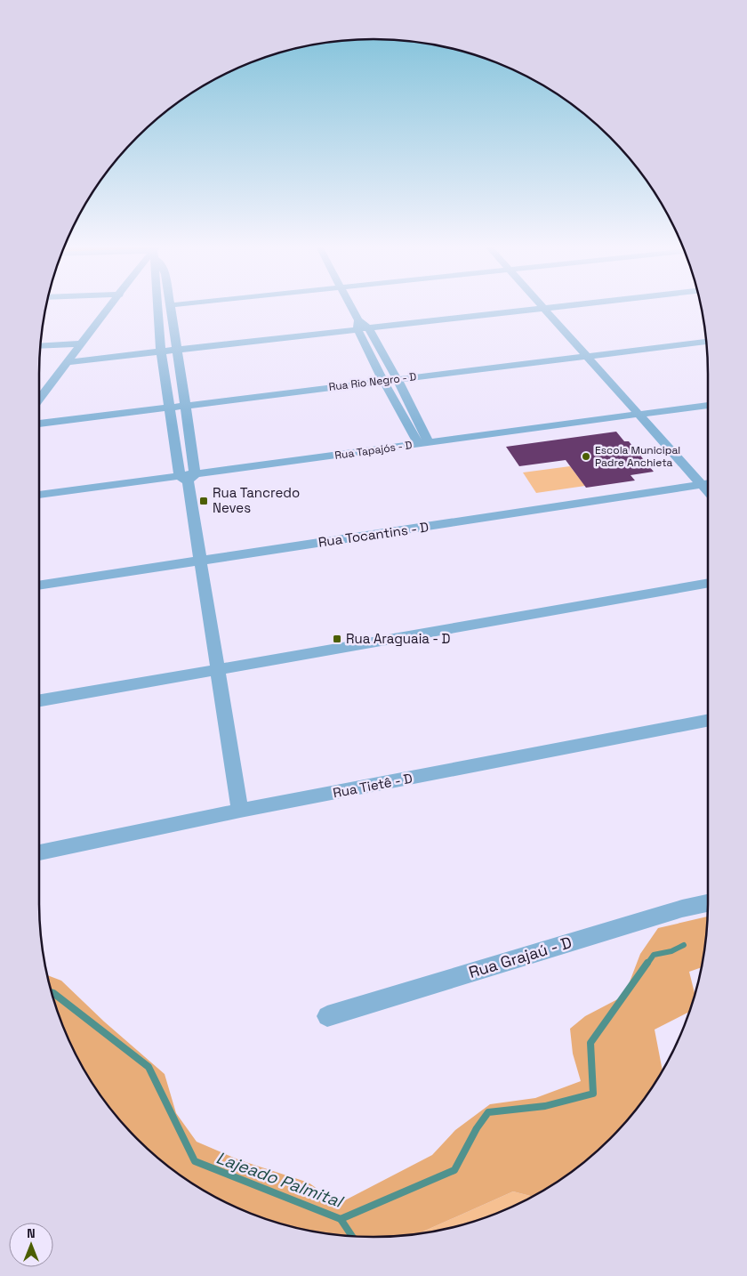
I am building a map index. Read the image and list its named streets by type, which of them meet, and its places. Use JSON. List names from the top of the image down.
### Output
{
  "streets": {
    "street": [
      "Rua Rio Negro - D",
      "Rua Tapajós - D",
      "Rua Tocantins - D",
      "Rua Tietê - D",
      "Rua Grajaú - D"
    ]
  },
  "water": ["Lajeado Palmital"],
  "places": {
    "other": ["Escola Municipal Padre Anchieta"],
    "transit": ["Rua Tancredo Neves", "Rua Araguaia - D"]
  },
  "north": "top"
}
